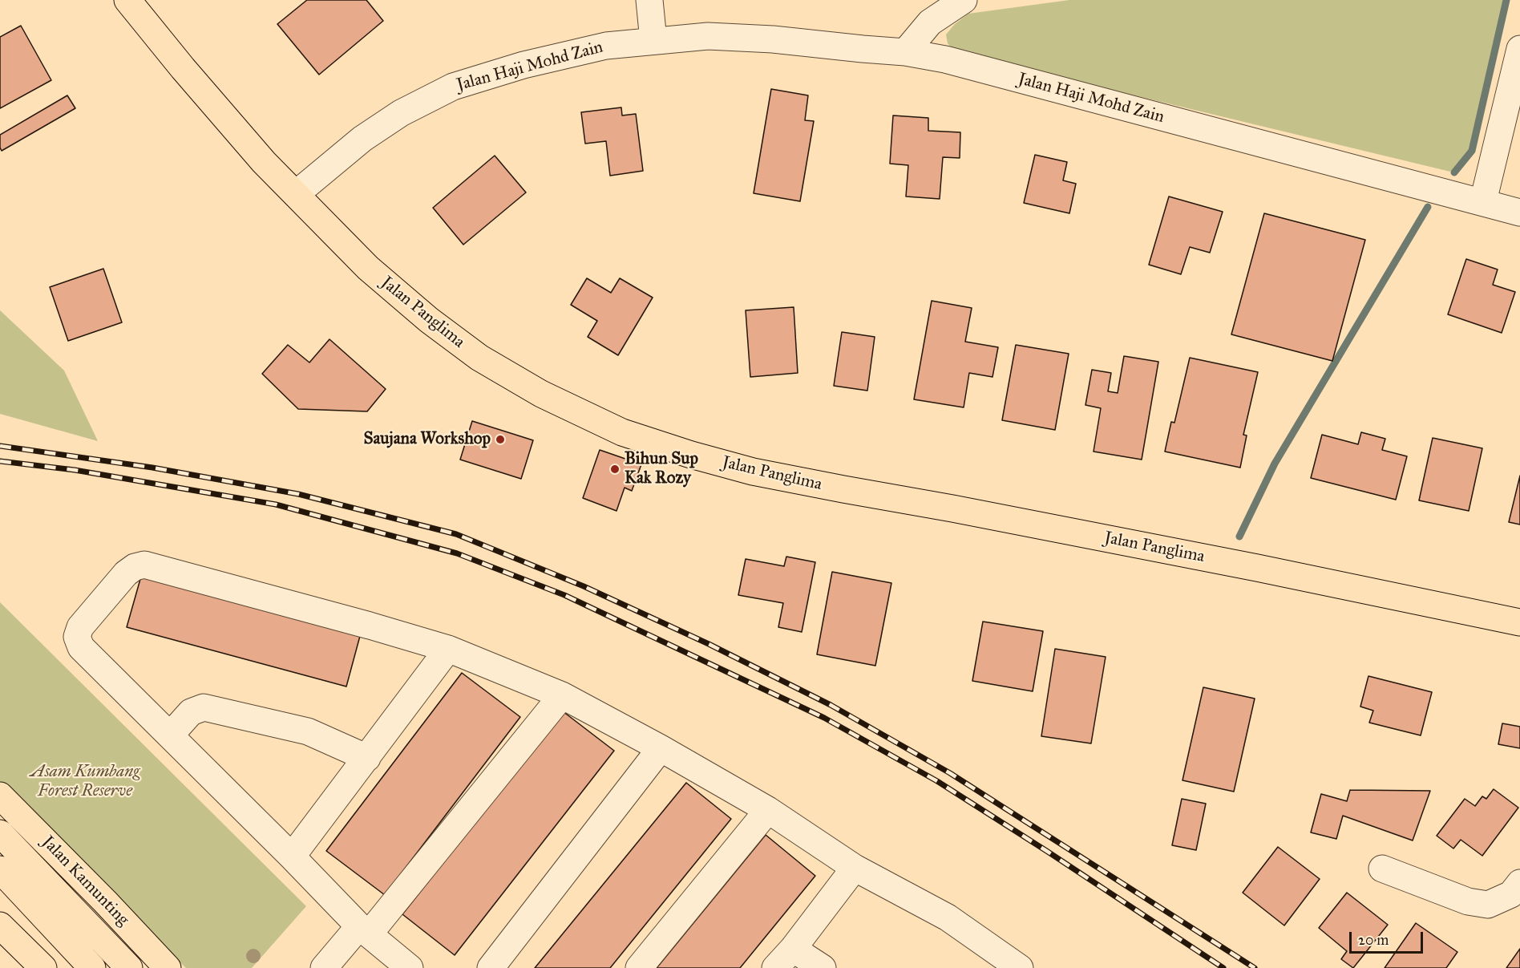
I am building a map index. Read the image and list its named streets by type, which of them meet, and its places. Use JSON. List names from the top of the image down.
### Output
{
  "streets": {
    "main road": ["Jalan Panglima", "Jalan Kamunting"],
    "street": ["Jalan Haji Mohd Zain"]
  },
  "crossings": [
    ["Jalan Haji Mohd Zain", "Jalan Panglima"]
  ],
  "parks": ["Asam Kumbang Forest Reserve"],
  "places": ["Saujana Workshop", "Bihun Sup Kak Rozy"],
  "scale_bar": "20 m"
}
